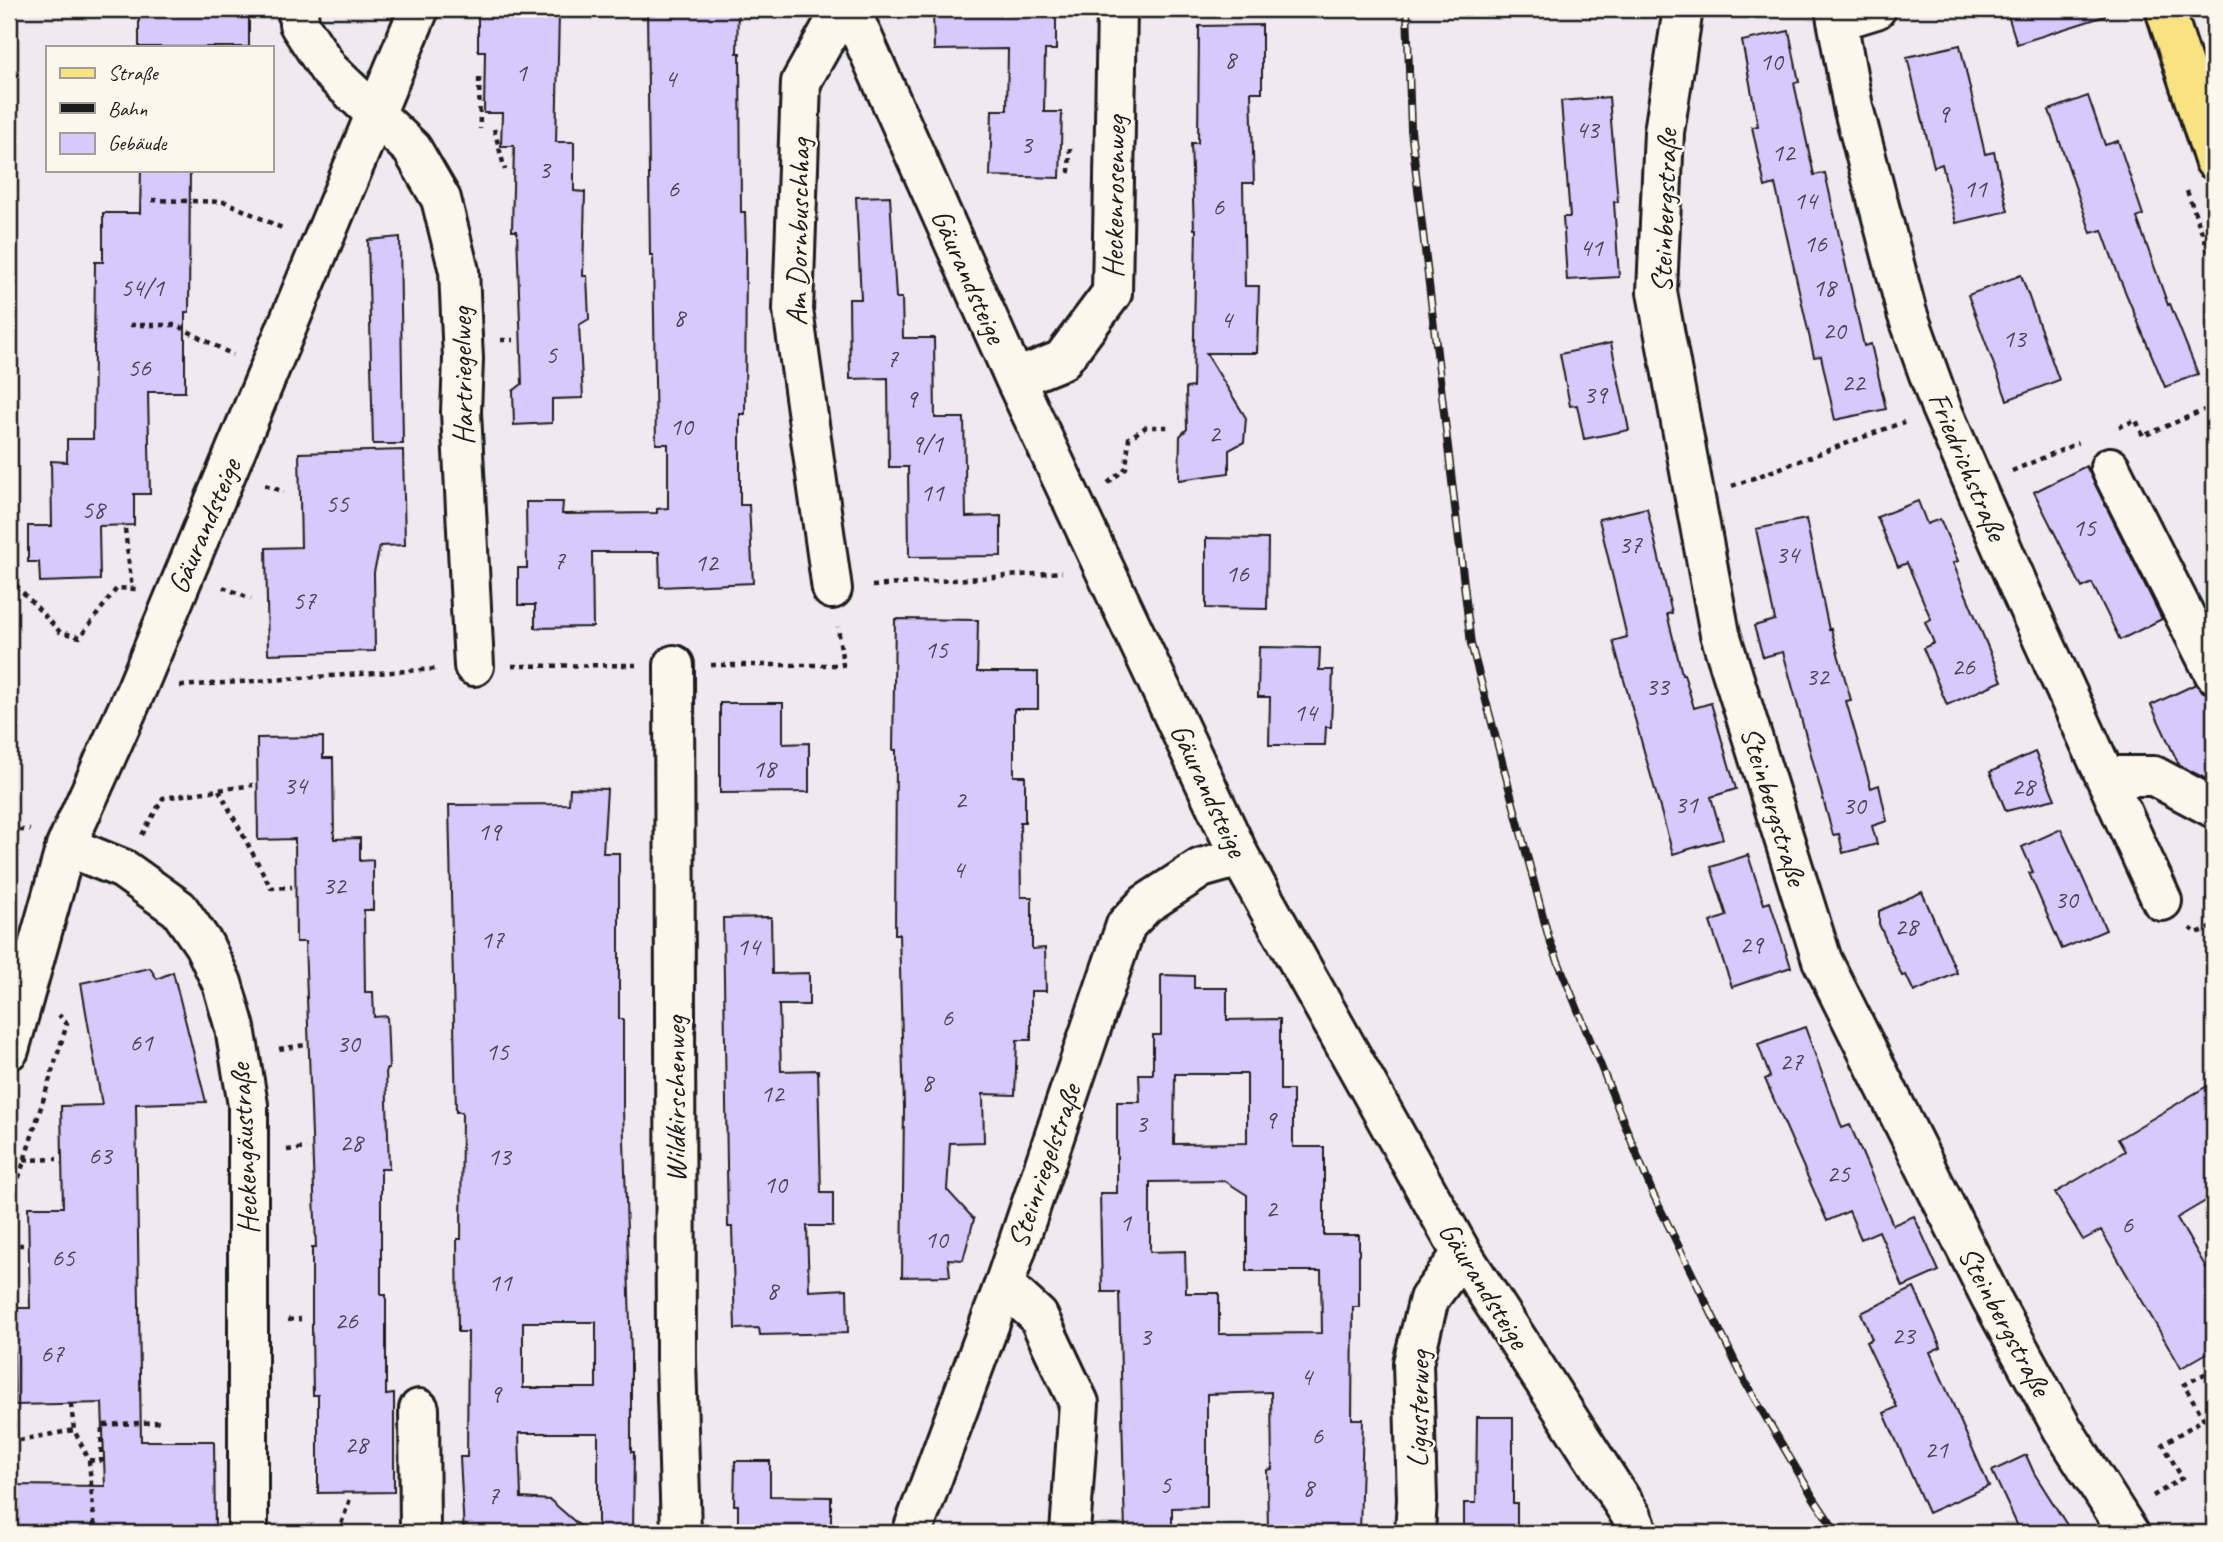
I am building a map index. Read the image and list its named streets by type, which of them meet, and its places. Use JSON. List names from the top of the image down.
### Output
{
  "streets": {
    "street": [
      "Heckenrosenweg",
      "Steinbergstraße",
      "Am Dornbuschhag",
      "Gäurandsteige",
      "Hartriegelweg",
      "Friedrichstraße",
      "Wildkirschenweg",
      "Heckengäustraße",
      "Steinriegelstraße",
      "Ligusterweg"
    ]
  },
  "crossings": [
    ["Heckenrosenweg", "Gäurandsteige"],
    ["Gäurandsteige", "Hartriegelweg"],
    ["Gäurandsteige", "Heckengäustraße"],
    ["Gäurandsteige", "Steinriegelstraße"],
    ["Gäurandsteige", "Ligusterweg"]
  ],
  "house_numbers": [
    "8",
    "10",
    "1",
    "4",
    "9",
    "43",
    "3",
    "12",
    "3",
    "6",
    "11",
    "14",
    "6",
    "16",
    "41",
    "54/1",
    "18",
    "8",
    "4",
    "20",
    "13",
    "5",
    "7",
    "56",
    "22",
    "39",
    "9",
    "10",
    "2",
    "9/1",
    "11",
    "55",
    "58",
    "15",
    "37",
    "34",
    "7",
    "12",
    "16",
    "57",
    "15",
    "26",
    "32",
    "33",
    "14",
    "18",
    "34",
    "28",
    "2",
    "31",
    "30",
    "19",
    "4",
    "32",
    "30",
    "28",
    "17",
    "29",
    "14",
    "6",
    "61",
    "30",
    "15",
    "27",
    "8",
    "12",
    "9",
    "3",
    "28",
    "63",
    "13",
    "25",
    "10",
    "2",
    "1",
    "6",
    "10",
    "65",
    "11",
    "8",
    "26",
    "23",
    "3",
    "67",
    "4",
    "9",
    "6",
    "28",
    "21",
    "5",
    "8",
    "7"
  ],
  "legend": ["Straße", "Bahn", "Gebäude"]
}
